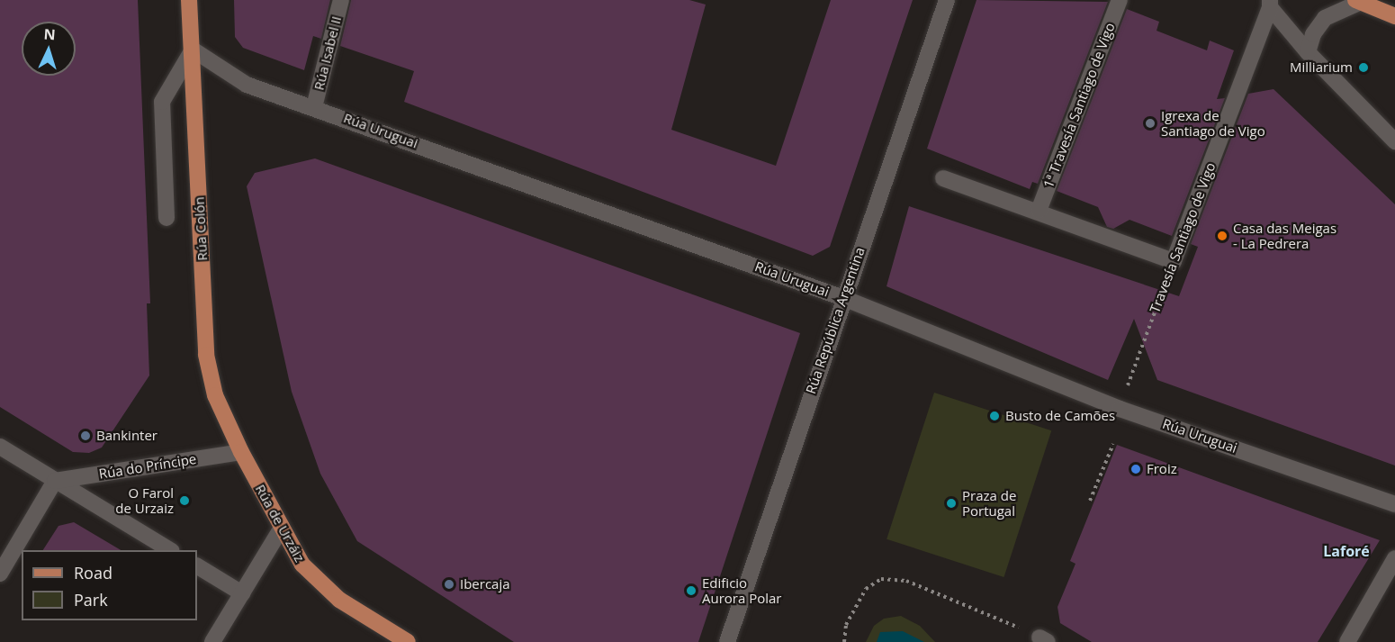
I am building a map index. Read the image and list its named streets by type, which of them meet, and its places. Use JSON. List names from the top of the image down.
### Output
{
  "streets": {
    "main road": ["Rúa Colón", "Rúa de Urzáiz"],
    "street": [
      "Rúa Isabel II",
      "1ª Travesía Santiago de Vigo",
      "Rúa Uruguai",
      "Travesía Santiago de Vigo",
      "Rúa República Argentina",
      "Rúa do Príncipe"
    ]
  },
  "crossings": [
    ["Rúa Isabel II", "Rúa Uruguai"],
    ["Rúa Uruguai", "Rúa Colón"],
    ["Rúa Uruguai", "Travesía Santiago de Vigo"],
    ["Rúa Uruguai", "Rúa República Argentina"],
    ["Rúa Colón", "Rúa do Príncipe"],
    ["Rúa Colón", "Rúa de Urzáiz"],
    ["Rúa do Príncipe", "Rúa de Urzáiz"]
  ],
  "districts": ["Laforé"],
  "places": [
    "Milliarium",
    "Igrexa de Santiago de Vigo",
    "Casa das Meigas - La Pedrera",
    "Busto de Camões",
    "Bankinter",
    "Froiz",
    "O Farol de Urzaiz",
    "Praza de Portugal",
    "Ibercaja",
    "Edificio Aurora Polar"
  ],
  "legend": ["Road", "Park"],
  "north": "top"
}
